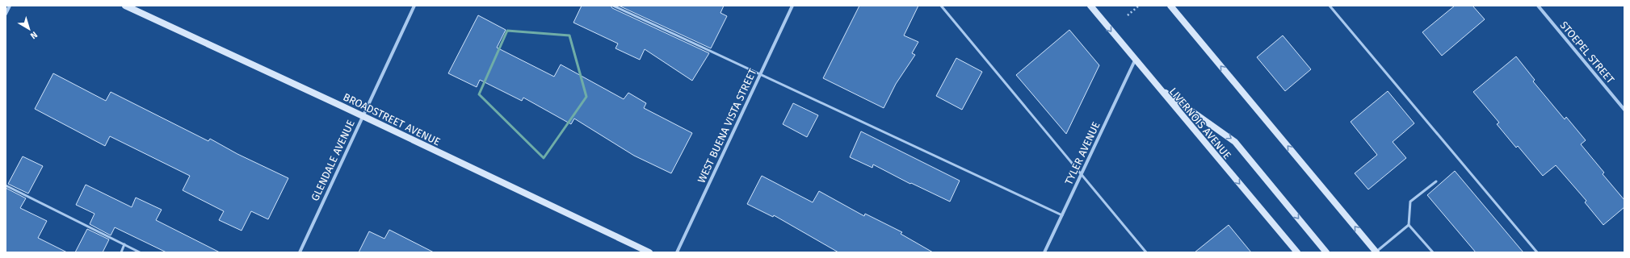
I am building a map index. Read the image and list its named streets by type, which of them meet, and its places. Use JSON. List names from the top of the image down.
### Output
{
  "streets": {
    "main road": ["BROADSTREET AVENUE", "LIVERNOIS AVENUE"],
    "street": [
      "STOEPEL STREET",
      "WEST BUENA VISTA STREET",
      "TYLER AVENUE",
      "GLENDALE AVENUE"
    ]
  },
  "crossings": [
    ["BROADSTREET AVENUE", "GLENDALE AVENUE"],
    ["LIVERNOIS AVENUE", "TYLER AVENUE"]
  ],
  "north": "bottom right"
}
